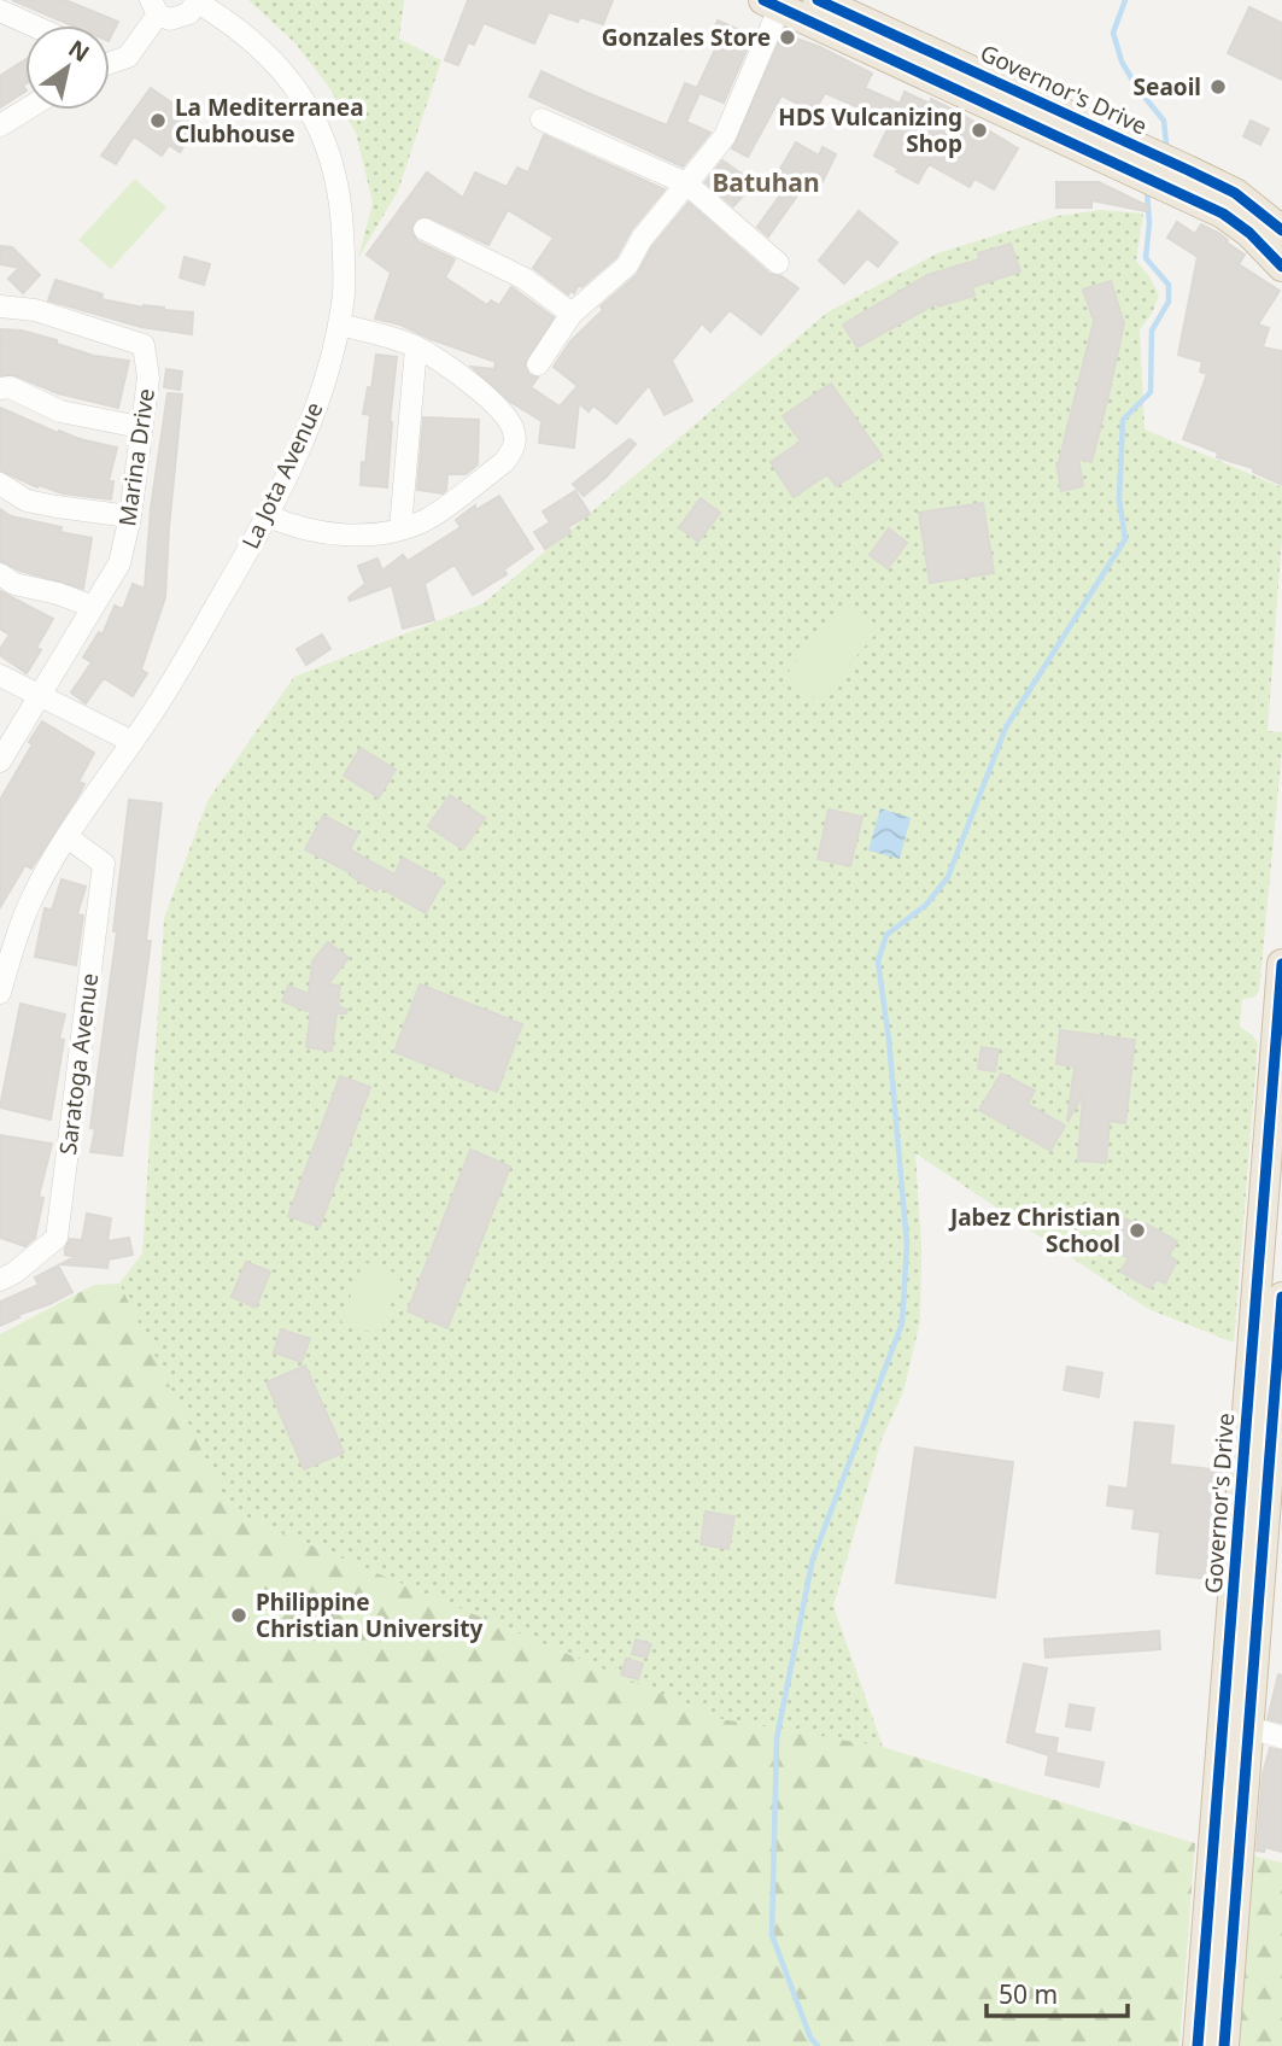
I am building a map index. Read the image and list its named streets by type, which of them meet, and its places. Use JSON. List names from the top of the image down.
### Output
{
  "streets": {
    "highway": ["Governor's Drive"],
    "street": ["Marina Drive", "La Jota Avenue", "Saratoga Avenue"]
  },
  "crossings": [
    ["La Jota Avenue", "Saratoga Avenue"]
  ],
  "districts": ["Batuhan"],
  "places": [
    "Gonzales Store",
    "Seaoil",
    "La Mediterranea Clubhouse",
    "HDS Vulcanizing Shop",
    "Jabez Christian School",
    "Philippine Christian University"
  ],
  "scale_bar": "50 m",
  "north": "top right"
}
